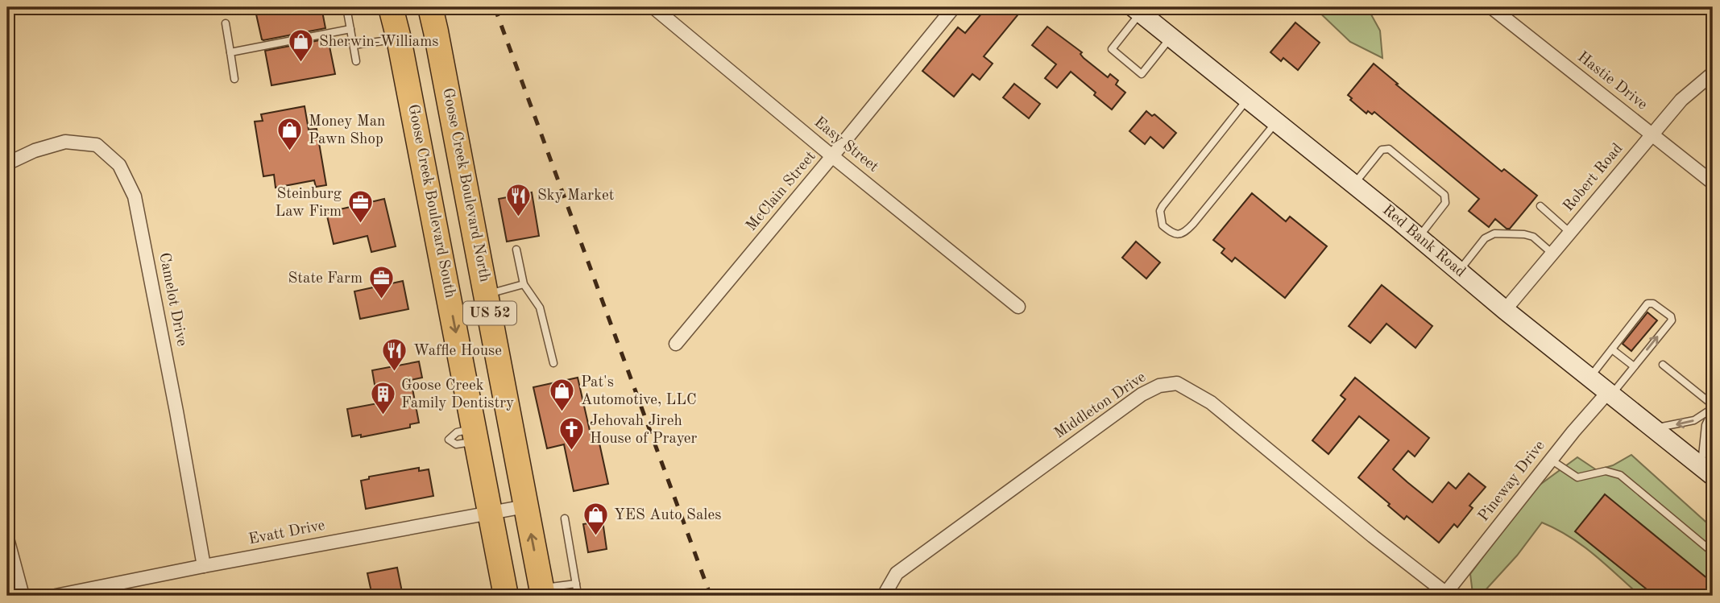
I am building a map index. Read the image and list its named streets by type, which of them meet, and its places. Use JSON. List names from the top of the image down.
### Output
{
  "streets": {
    "highway": ["Goose Creek Boulevard North", "Goose Creek Boulevard South", "US 52"],
    "main road": ["Red Bank Road"],
    "street": [
      "Hastie Drive",
      "Easy Street",
      "Robert Road",
      "McClain Street",
      "Camelot Drive",
      "Middleton Drive",
      "Pineway Drive",
      "Evatt Drive"
    ]
  },
  "crossings": [
    ["Hastie Drive", "Robert Road"],
    ["Easy Street", "McClain Street"],
    ["Robert Road", "Red Bank Road"],
    ["Goose Creek Boulevard North", "Evatt Drive"],
    ["Goose Creek Boulevard South", "Evatt Drive"],
    ["Red Bank Road", "Pineway Drive"],
    ["Camelot Drive", "Evatt Drive"],
    ["Middleton Drive", "Pineway Drive"]
  ],
  "one_way": ["Goose Creek Boulevard South"],
  "places": {
    "shop": [
      "Sherwin-Williams",
      "Money Man Pawn Shop",
      "Pat's Automotive, LLC",
      "YES Auto Sales"
    ],
    "restaurant": ["Sky Market", "Waffle House"],
    "office": ["Steinburg Law Firm", "State Farm"],
    "building": ["Goose Creek Family Dentistry"],
    "church": ["Jehovah Jireh House of Prayer"]
  }
}
